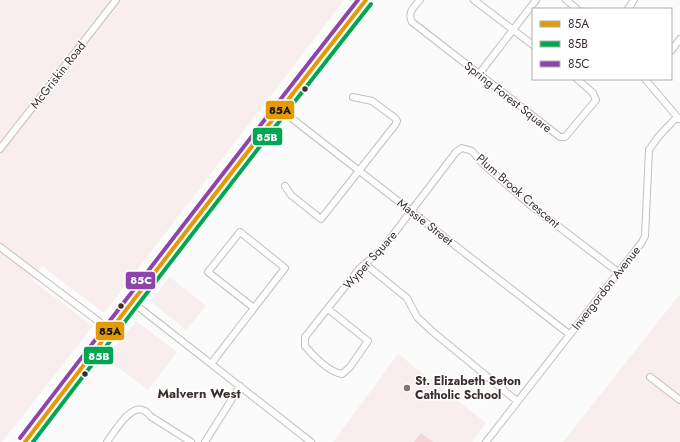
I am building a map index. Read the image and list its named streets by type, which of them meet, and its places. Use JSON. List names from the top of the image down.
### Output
{
  "streets": {
    "street": [
      "McGriskin Road",
      "Spring Forest Square",
      "Plum Brook Crescent",
      "Massie Street",
      "Wyper Square",
      "Invergordon Avenue"
    ]
  },
  "crossings": [
    ["Plum Brook Crescent", "Massie Street"],
    ["Plum Brook Crescent", "Wyper Square"],
    ["Plum Brook Crescent", "Invergordon Avenue"],
    ["Massie Street", "Wyper Square"],
    ["Massie Street", "Invergordon Avenue"]
  ],
  "districts": ["Malvern West"],
  "places": ["St. Elizabeth Seton Catholic School"],
  "lines": ["transit line 85A", "transit line 85C", "transit line 85B"],
  "legend": ["85A", "85B", "85C"]
}
